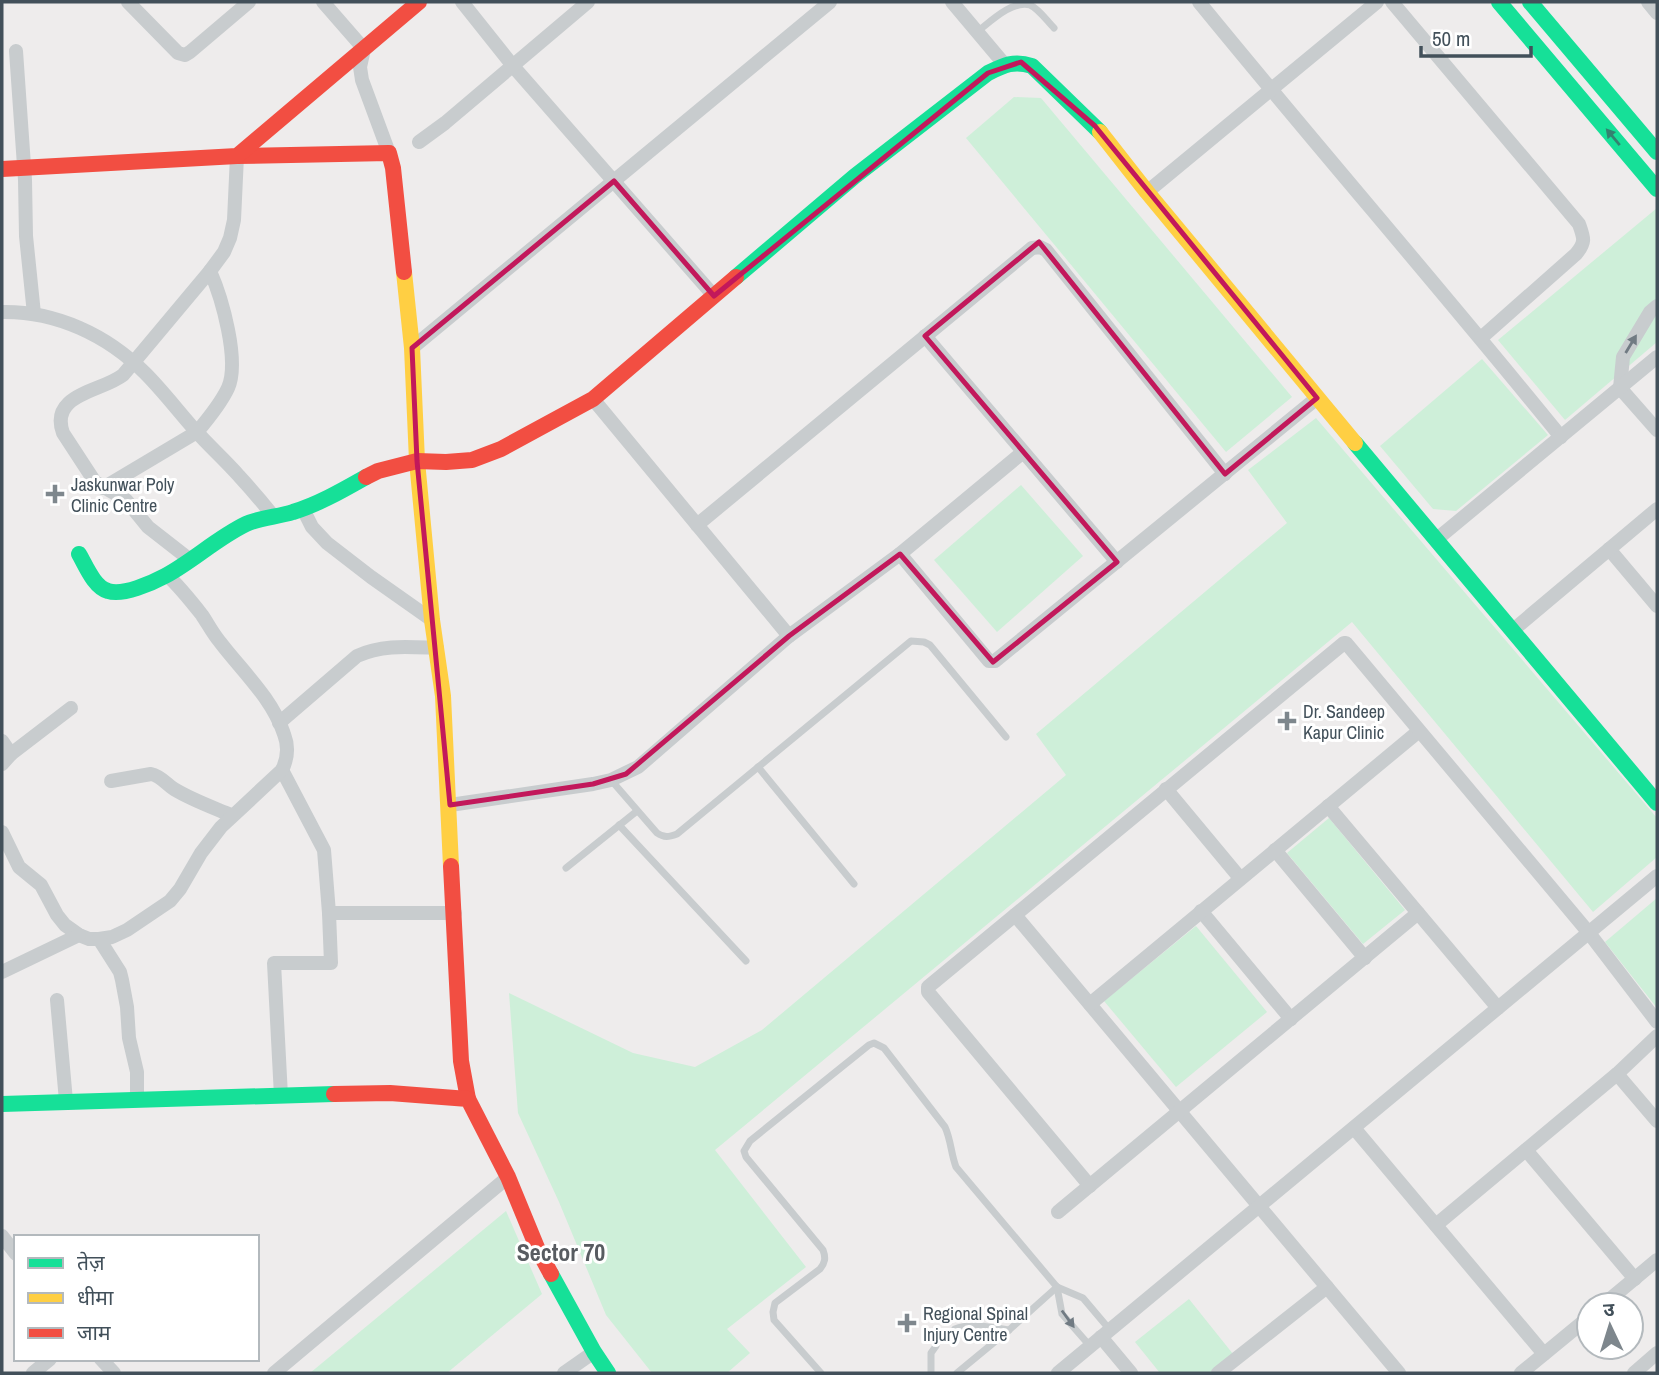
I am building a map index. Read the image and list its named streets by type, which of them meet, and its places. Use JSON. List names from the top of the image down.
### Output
{
  "districts": ["Sector 70"],
  "places": {
    "health": ["Jaskunwar Poly Clinic Centre", "Dr. Sandeep Kapur Clinic", "Regional Spinal Injury Centre"]
  },
  "legend": ["तेज़", "धीमा", "जाम"],
  "scale_bar": "50 m",
  "north": "top"
}
